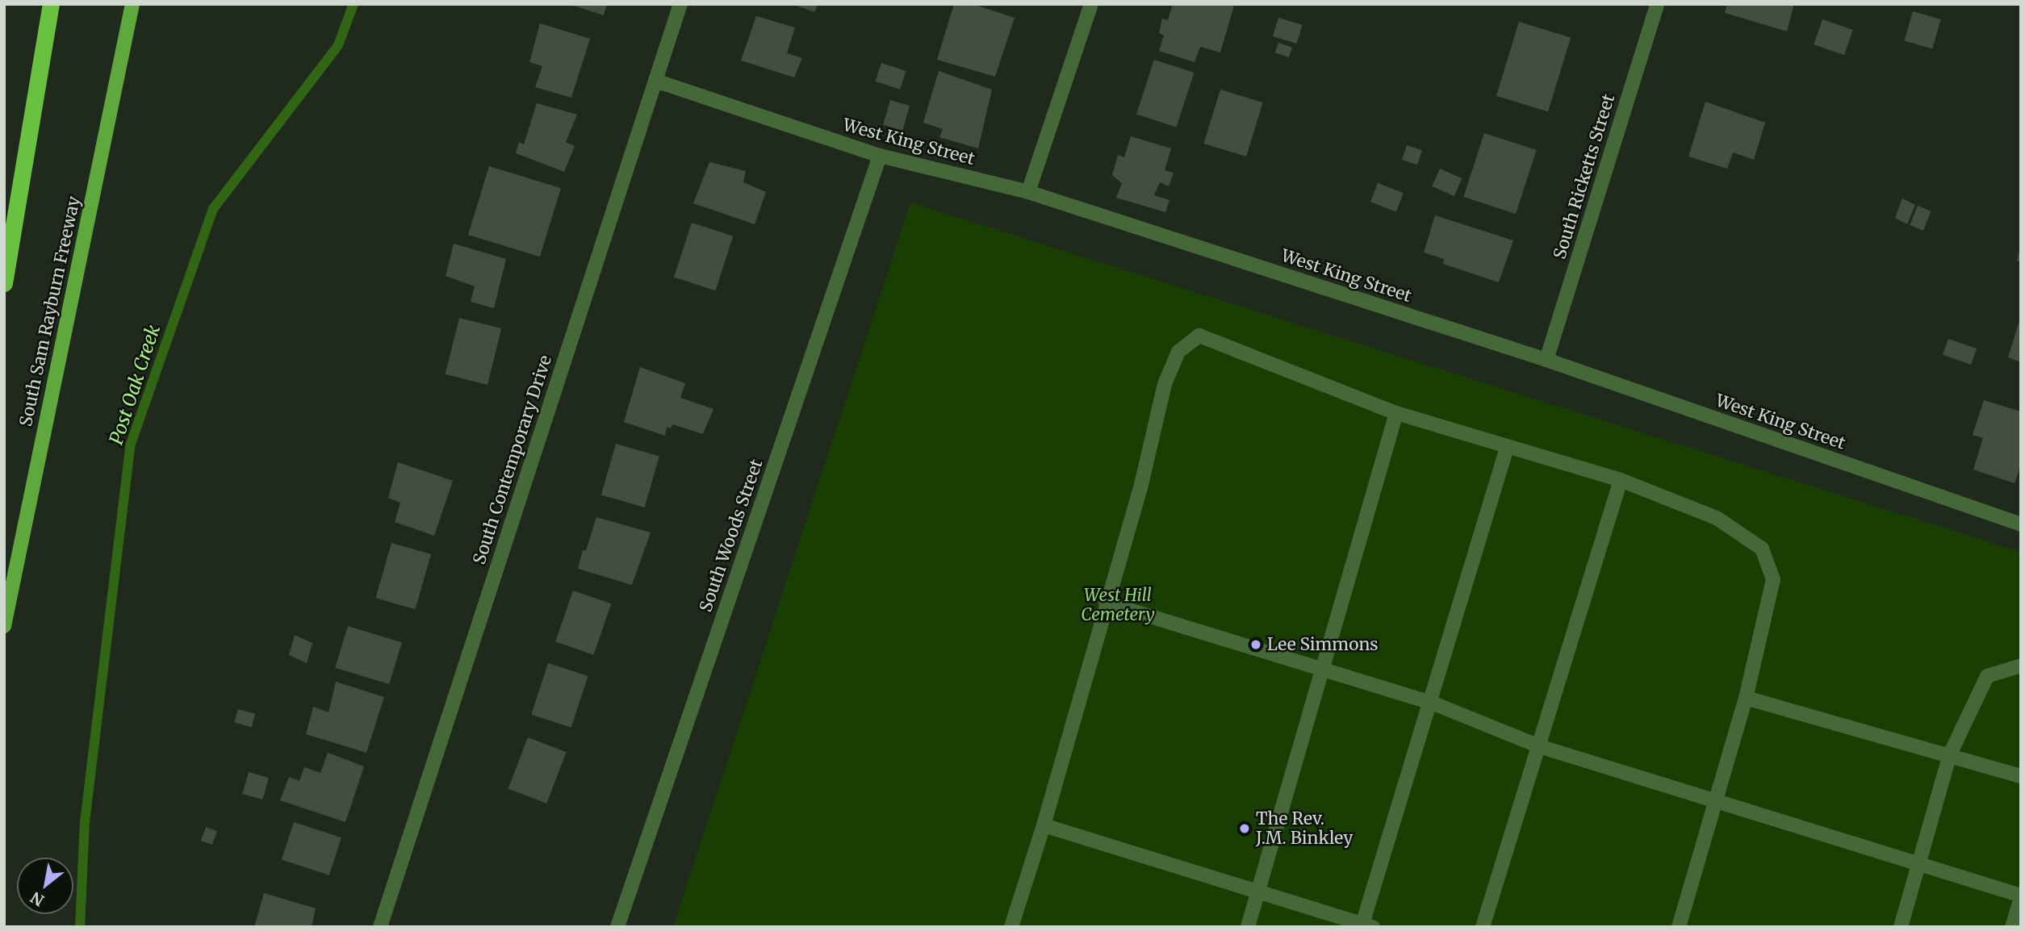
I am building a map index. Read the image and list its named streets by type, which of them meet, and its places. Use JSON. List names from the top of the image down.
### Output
{
  "streets": {
    "main road": ["South Sam Rayburn Freeway"],
    "street": [
      "West King Street",
      "South Ricketts Street",
      "South Contemporary Drive",
      "South Woods Street"
    ]
  },
  "crossings": [
    ["West King Street", "South Ricketts Street"],
    ["West King Street", "South Contemporary Drive"],
    ["West King Street", "South Woods Street"]
  ],
  "water": ["Post Oak Creek"],
  "parks": ["West Hill Cemetery"],
  "places": ["Lee Simmons", "The Rev. J.M. Binkley"],
  "north": "bottom left"
}
